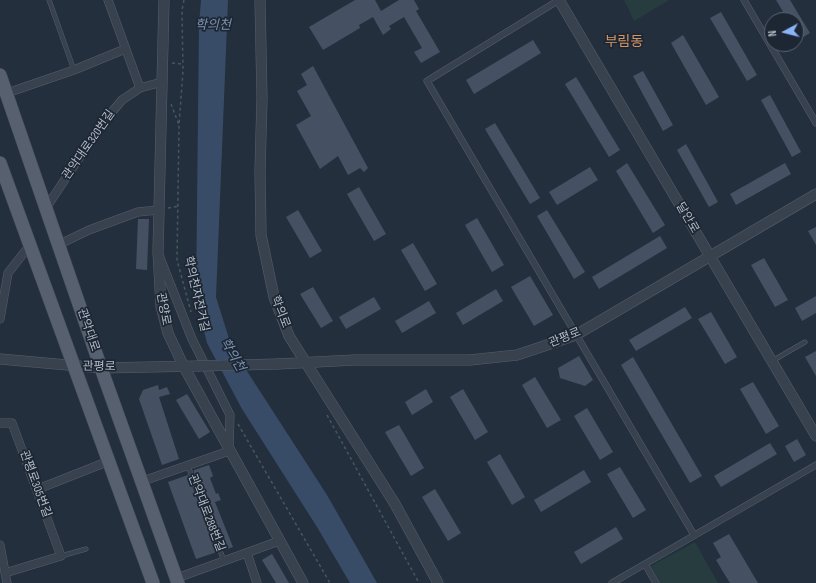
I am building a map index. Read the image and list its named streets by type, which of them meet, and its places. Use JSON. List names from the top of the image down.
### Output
{
  "streets": {
    "main road": ["관악대로"],
    "street": [
      "관악대로320번길",
      "달안로",
      "관양로",
      "학의로",
      "관평로",
      "관평로305번길",
      "관악대로288번길"
    ],
    "path": ["학의천자전거길"]
  },
  "crossings": [
    ["관악대로320번길", "관양로"],
    ["관악대로320번길", "관악대로"],
    ["달안로", "관평로"],
    ["관양로", "관평로"],
    ["관양로", "관악대로288번길"],
    ["학의로", "관평로"],
    ["관악대로", "관평로"],
    ["관악대로", "관악대로288번길"]
  ],
  "districts": ["부림동"],
  "water": ["학의천"],
  "north": "left"
}
